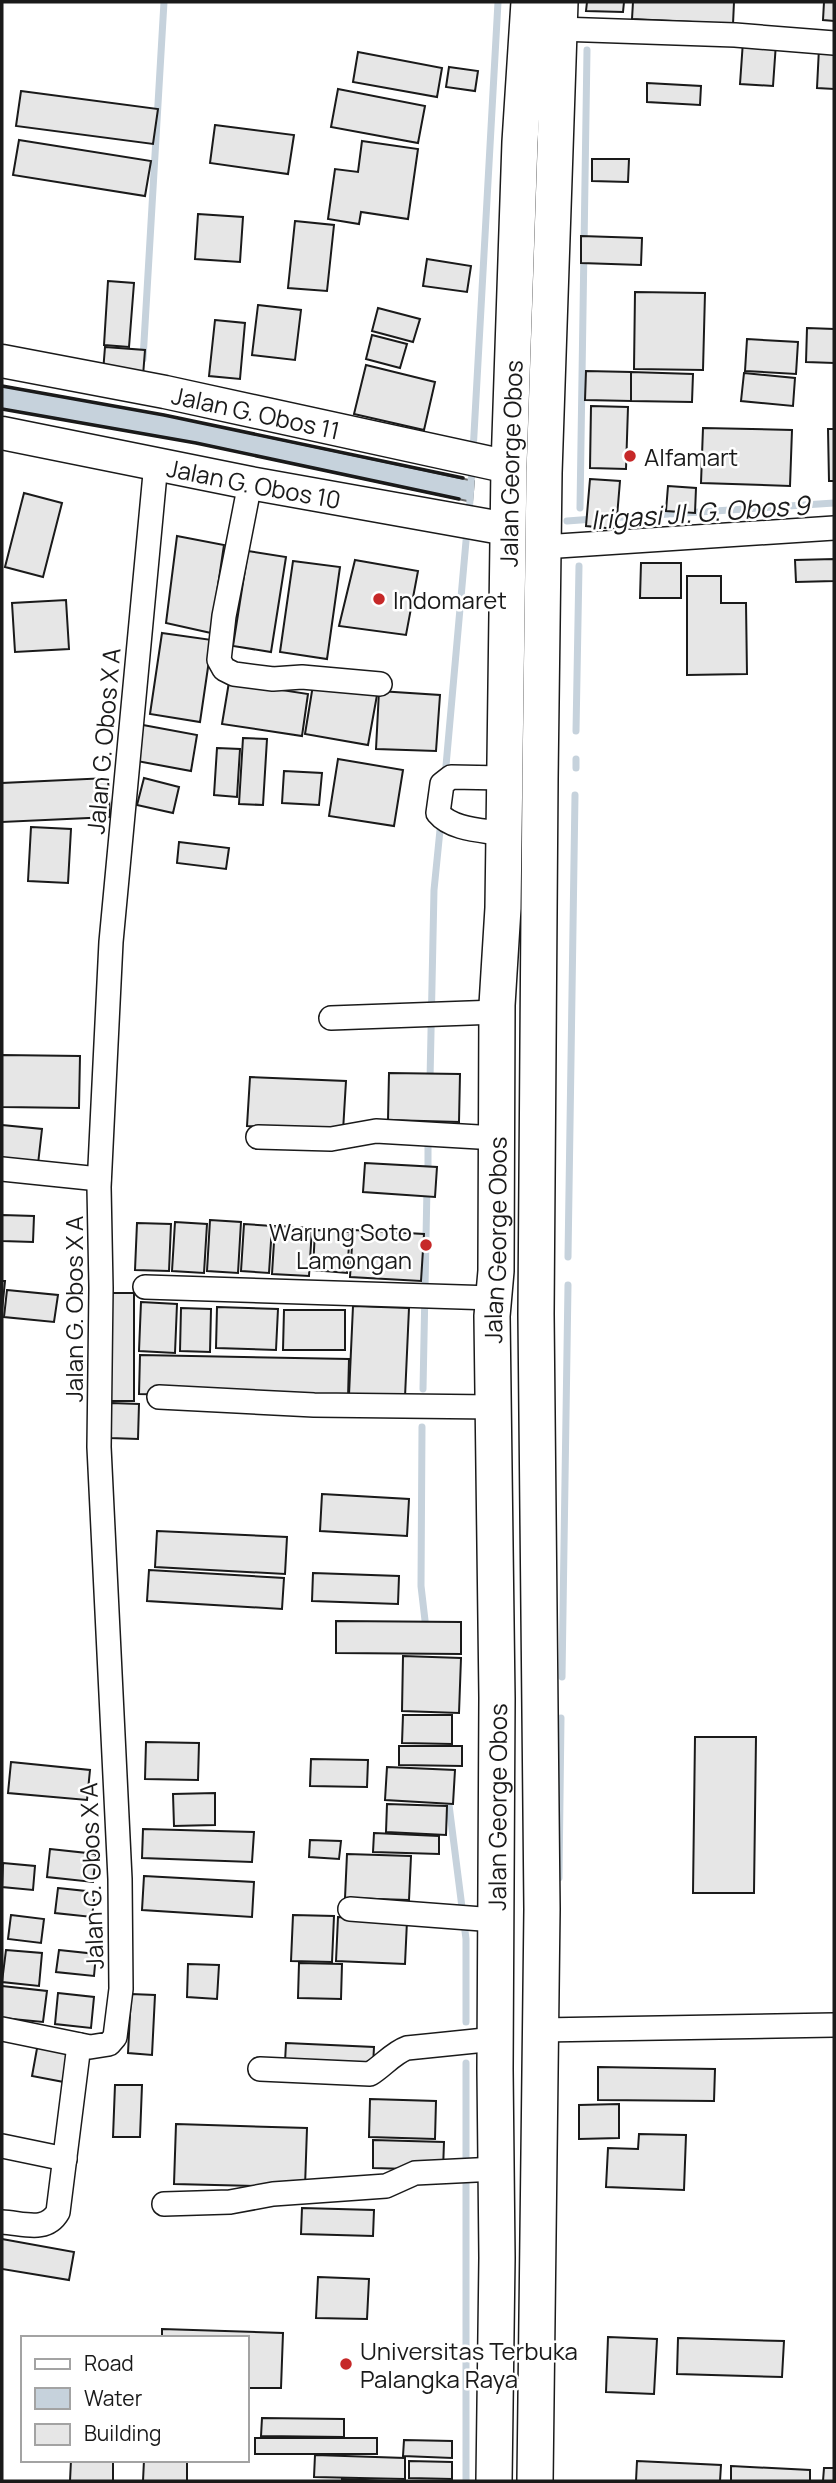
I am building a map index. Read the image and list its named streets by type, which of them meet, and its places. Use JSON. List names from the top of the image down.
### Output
{
  "streets": {
    "main road": ["Jalan George Obos"],
    "street": ["Jalan G. Obos 11", "Jalan G. Obos 10", "Jalan G. Obos X A"]
  },
  "crossings": [
    ["Jalan G. Obos 11", "Jalan George Obos"],
    ["Jalan George Obos", "Jalan G. Obos 10"],
    ["Jalan G. Obos 10", "Jalan G. Obos X A"]
  ],
  "water": ["Irigasi Jl. G. Obos 9"],
  "places": [
    "Alfamart",
    "Indomaret",
    "Warung Soto Lamongan",
    "Universitas Terbuka Palangka Raya"
  ],
  "legend": ["Road", "Water", "Building"]
}
